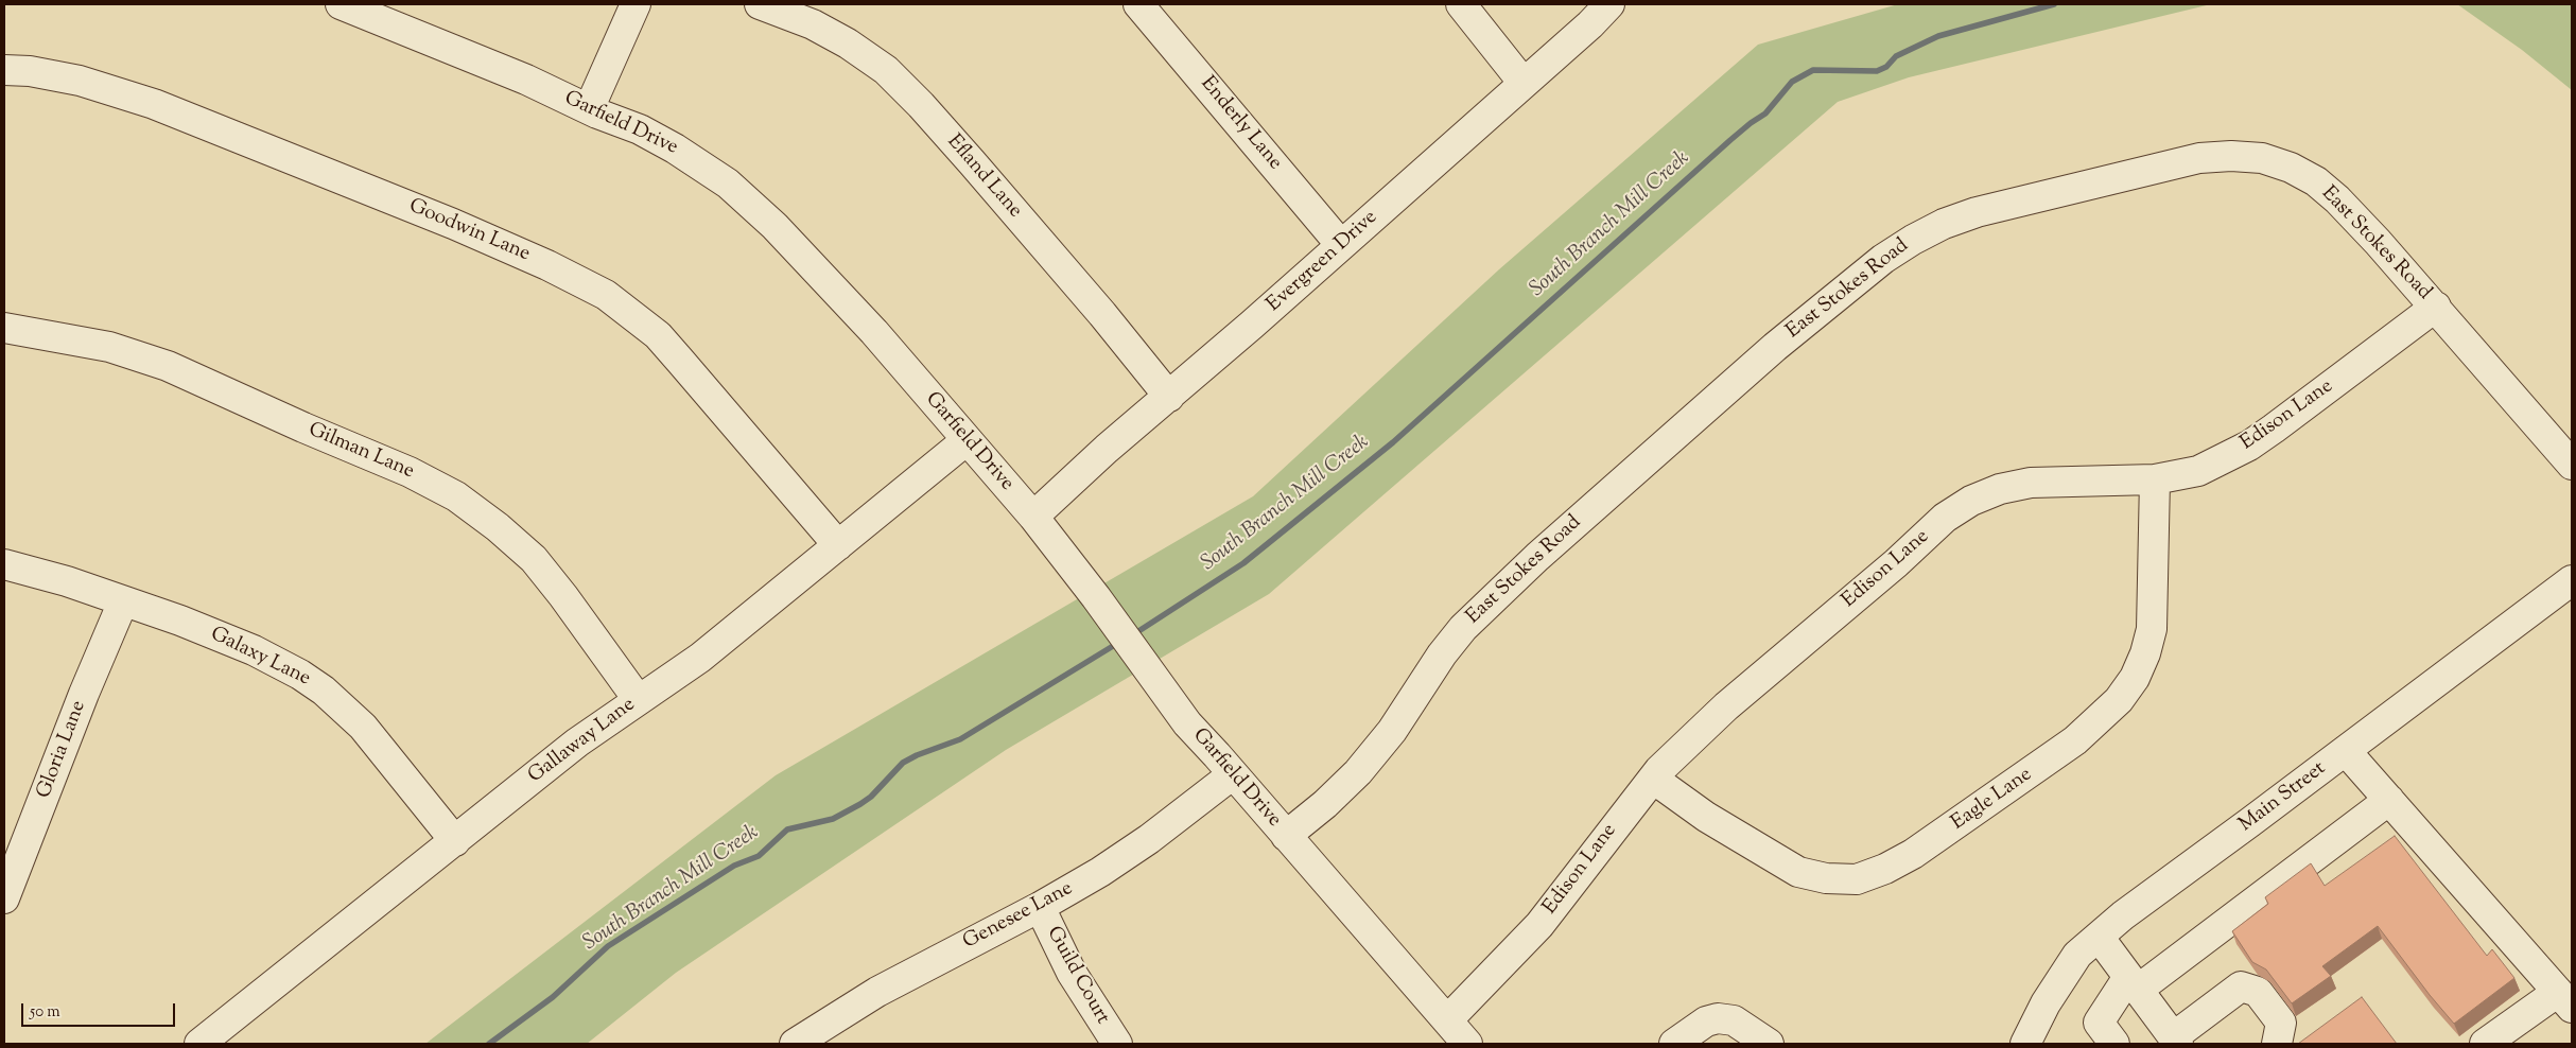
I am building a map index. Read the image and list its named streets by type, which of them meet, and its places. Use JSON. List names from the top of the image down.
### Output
{
  "streets": {
    "street": [
      "Garfield Drive",
      "Enderly Lane",
      "Efland Lane",
      "Goodwin Lane",
      "East Stokes Road",
      "Evergreen Drive",
      "Edison Lane",
      "Gilman Lane",
      "Galaxy Lane",
      "Gallaway Lane",
      "Gloria Lane",
      "Main Street",
      "Eagle Lane",
      "Genesee Lane",
      "Guild Court"
    ]
  },
  "crossings": [
    ["Garfield Drive", "East Stokes Road"],
    ["Garfield Drive", "Evergreen Drive"],
    ["Garfield Drive", "Edison Lane"],
    ["Garfield Drive", "Gallaway Lane"],
    ["Garfield Drive", "Genesee Lane"],
    ["Enderly Lane", "Evergreen Drive"],
    ["Efland Lane", "Evergreen Drive"],
    ["Goodwin Lane", "Gallaway Lane"],
    ["East Stokes Road", "Edison Lane"],
    ["Edison Lane", "Eagle Lane"],
    ["Gilman Lane", "Gallaway Lane"],
    ["Galaxy Lane", "Gallaway Lane"],
    ["Galaxy Lane", "Gloria Lane"],
    ["Genesee Lane", "Guild Court"]
  ],
  "water": ["South Branch Mill Creek"],
  "scale_bar": "50 m"
}
